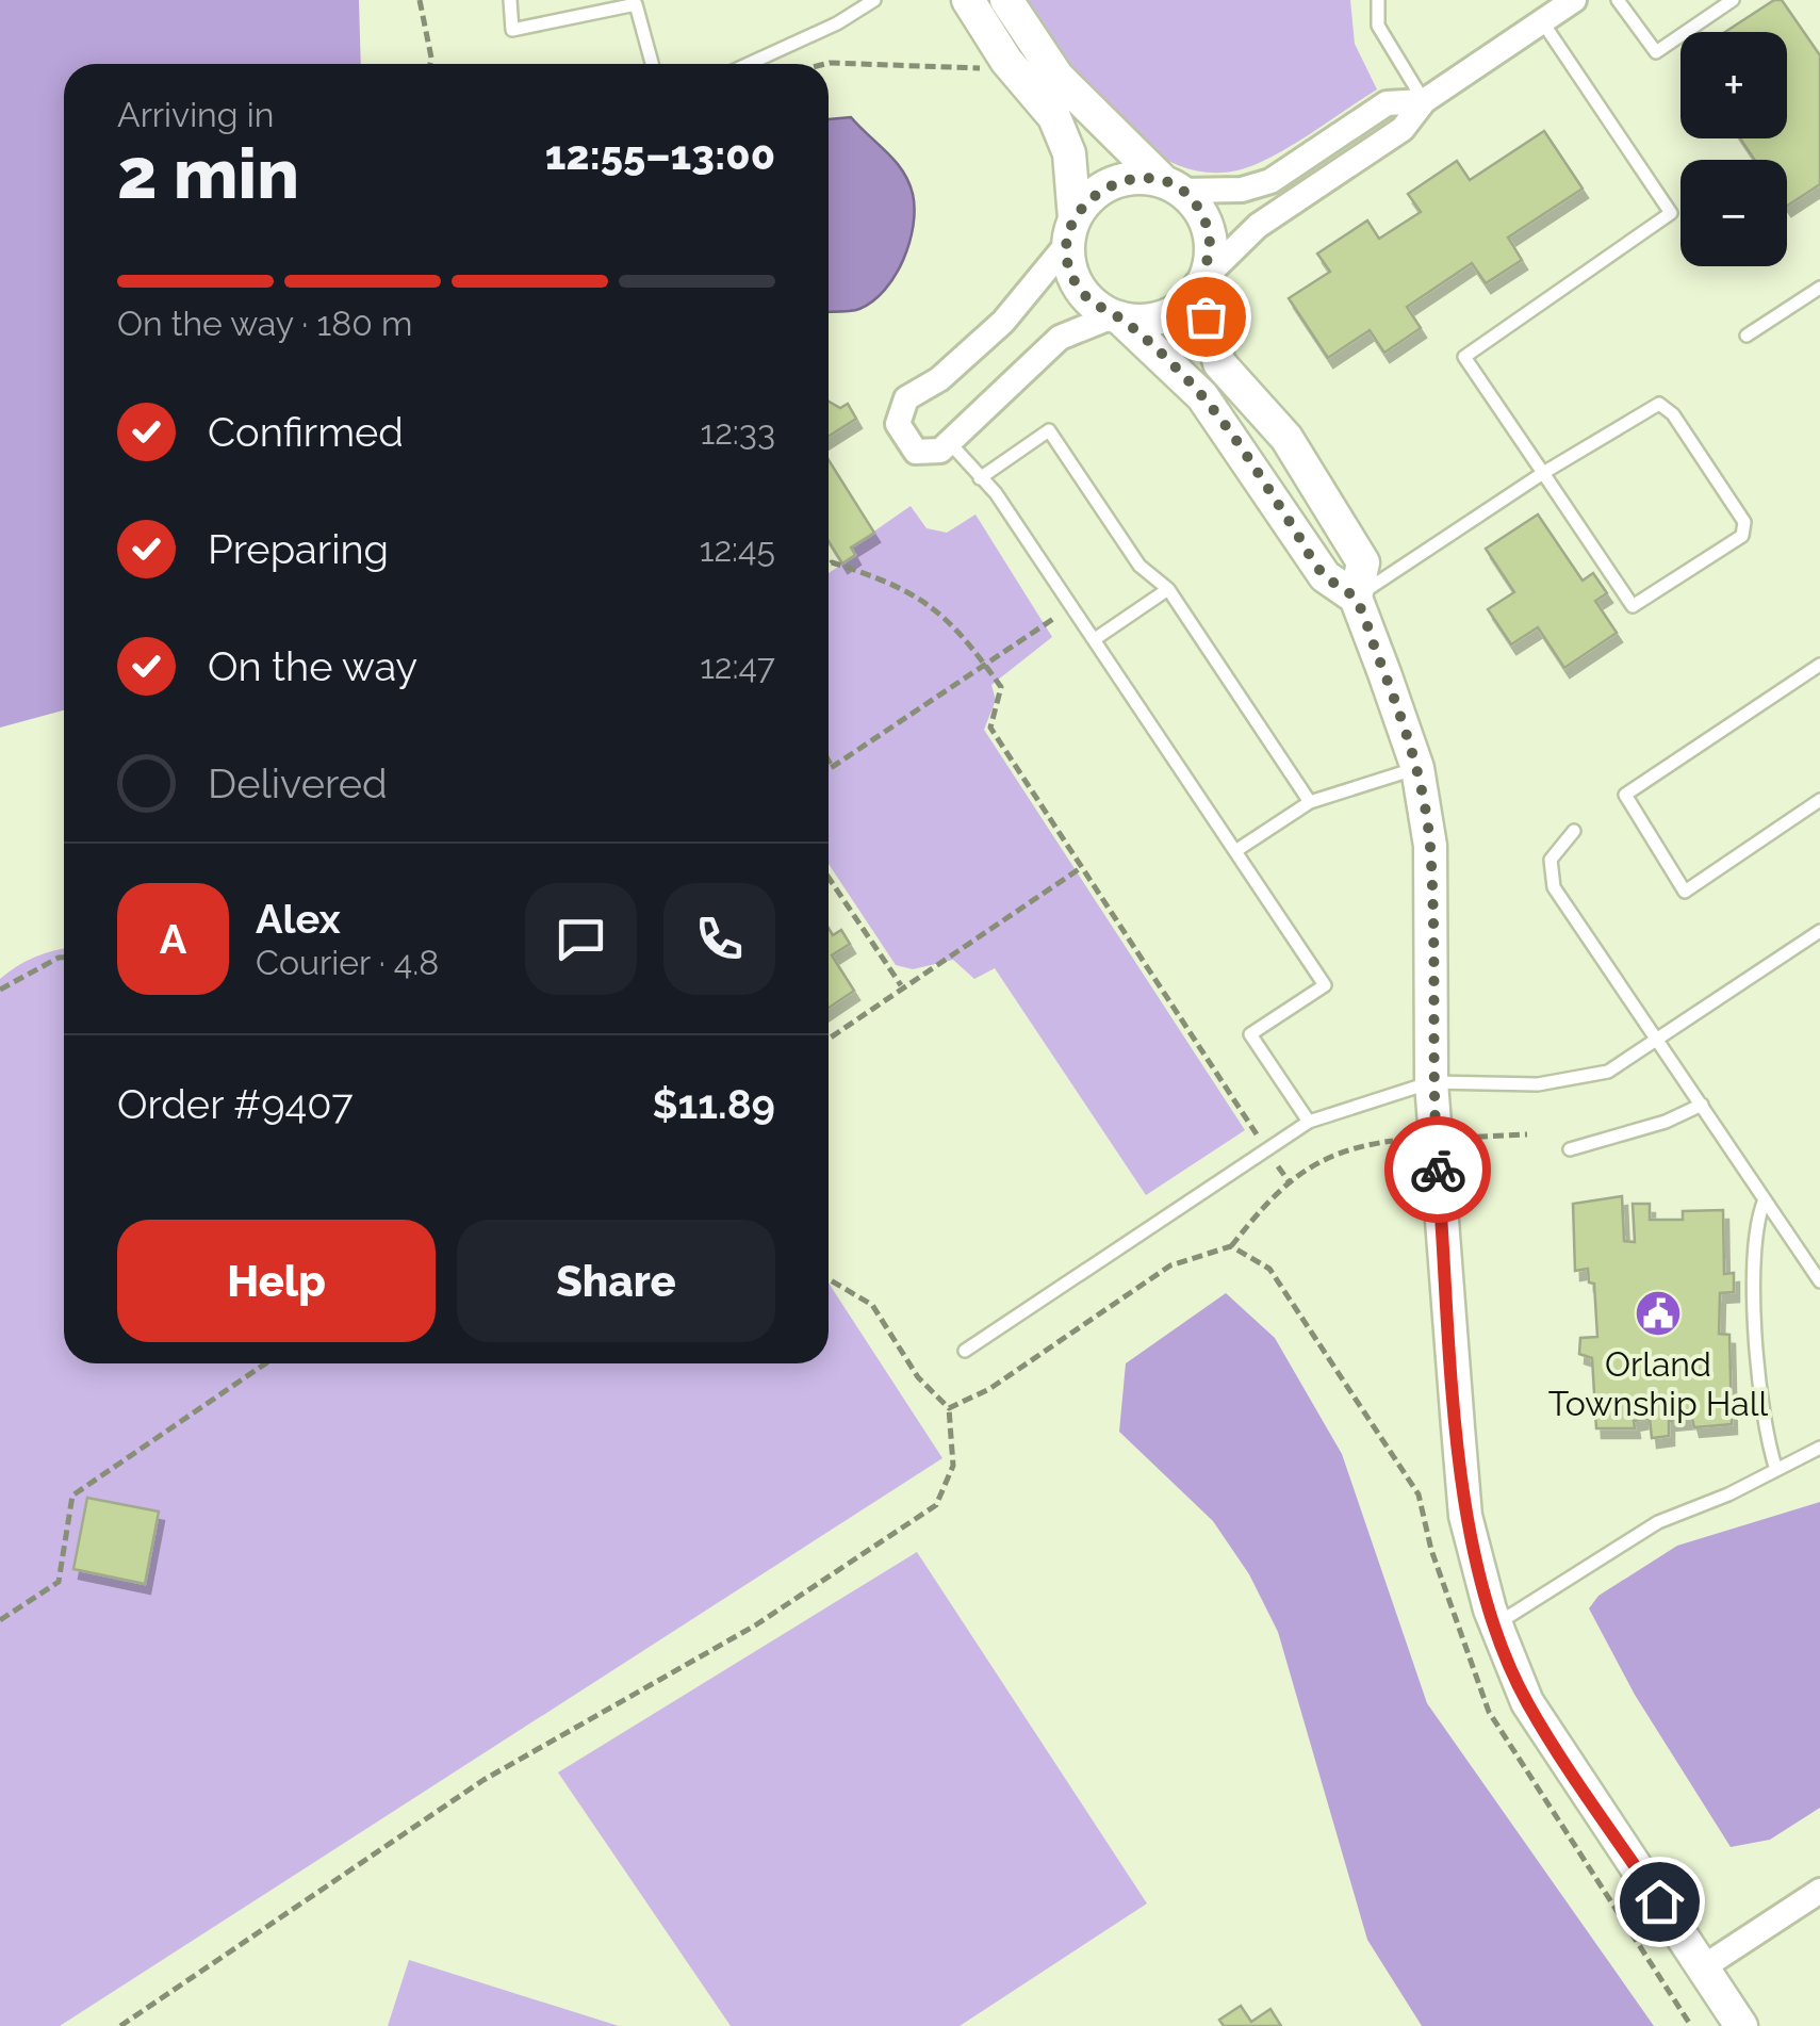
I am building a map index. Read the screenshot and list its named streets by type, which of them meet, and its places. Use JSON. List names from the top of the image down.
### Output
{
  "places": {
    "public building": ["Orland Township Hall"]
  },
  "page": {
    "map_buttons": ["+", "−"],
    "heading": ["2 min", "Arriving in", "12:55–13:00"],
    "panel": [
      "Alex",
      "Courier · 4.8",
      "Order #9407",
      "$11.89"
    ],
    "bar": "On the way · 180 m",
    "list": [
      ["Confirmed", "12:33"],
      ["Preparing", "12:45"],
      ["On the way", "12:47"],
      "Delivered"
    ],
    "round": "A",
    "buttons": ["Help", "Share"]
  }
}
